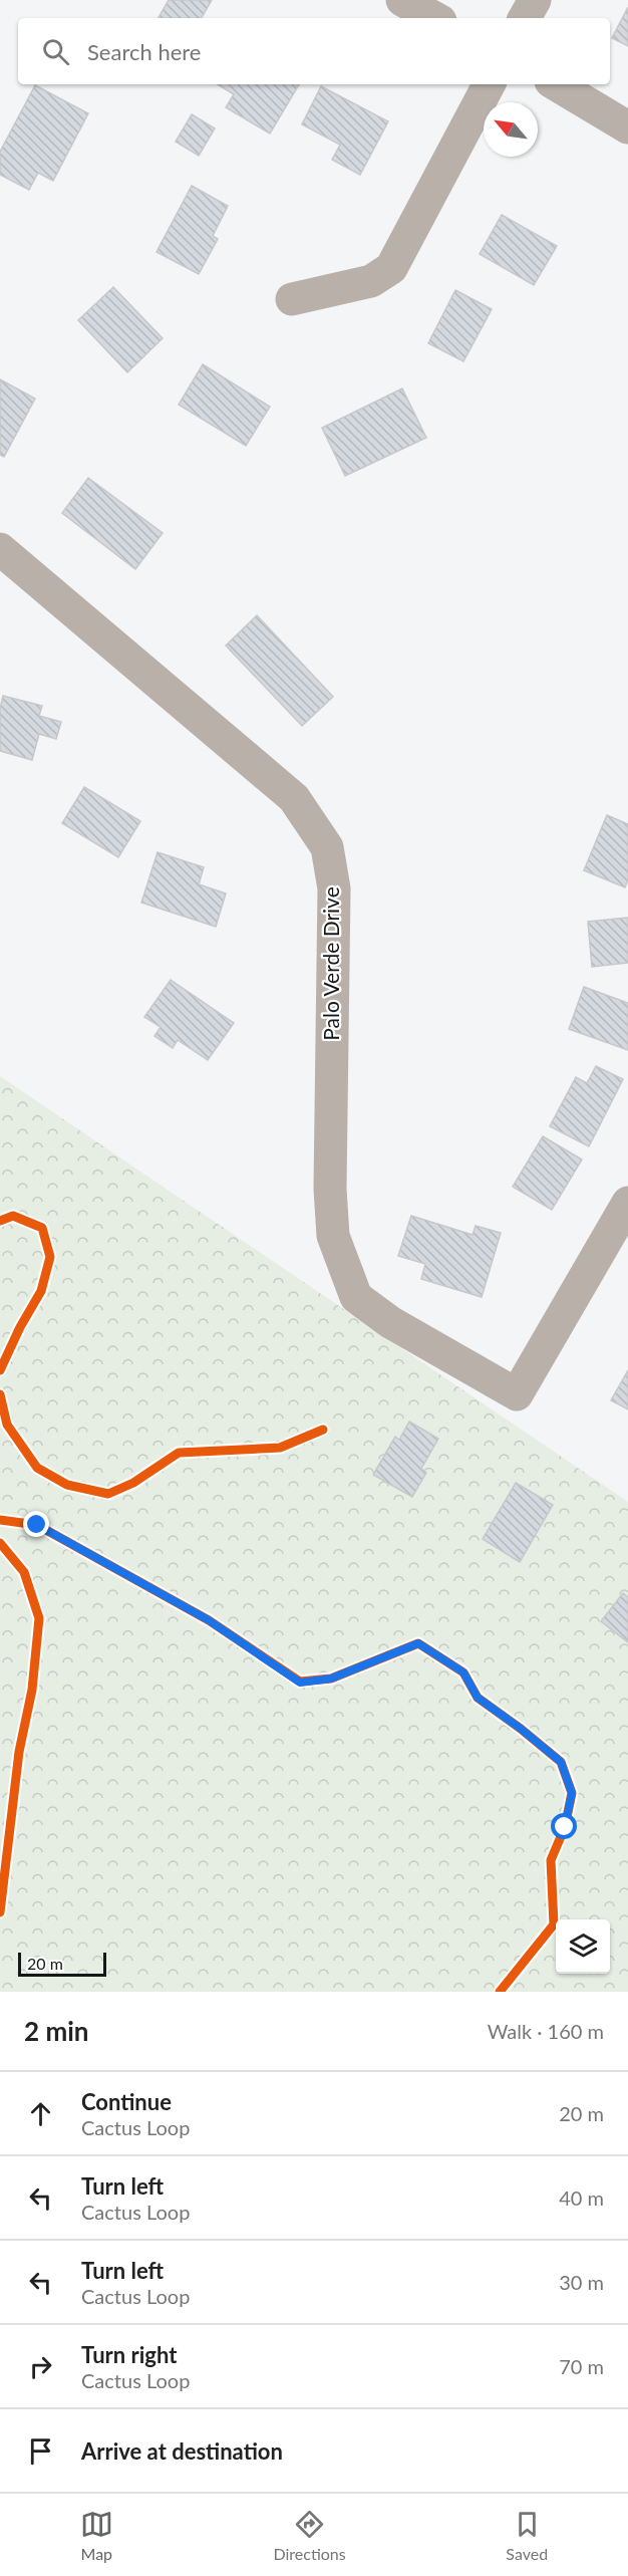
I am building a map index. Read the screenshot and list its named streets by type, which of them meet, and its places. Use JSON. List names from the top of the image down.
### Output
{
  "streets": {
    "street": ["Palo Verde Drive"]
  },
  "scale_bar": "20 m",
  "north": "top left",
  "page": {
    "search": "Search here",
    "scale": "20 m",
    "heading": ["2 min", "Walk · 160 m"],
    "list": [
      ["Continue", "Cactus Loop", "20 m"],
      ["Turn left", "Cactus Loop", "40 m"],
      ["Turn left", "Cactus Loop", "30 m"],
      ["Turn right", "Cactus Loop", "70 m"],
      "Arrive at destination"
    ],
    "nav": ["Map", "Directions", "Saved"]
  }
}
